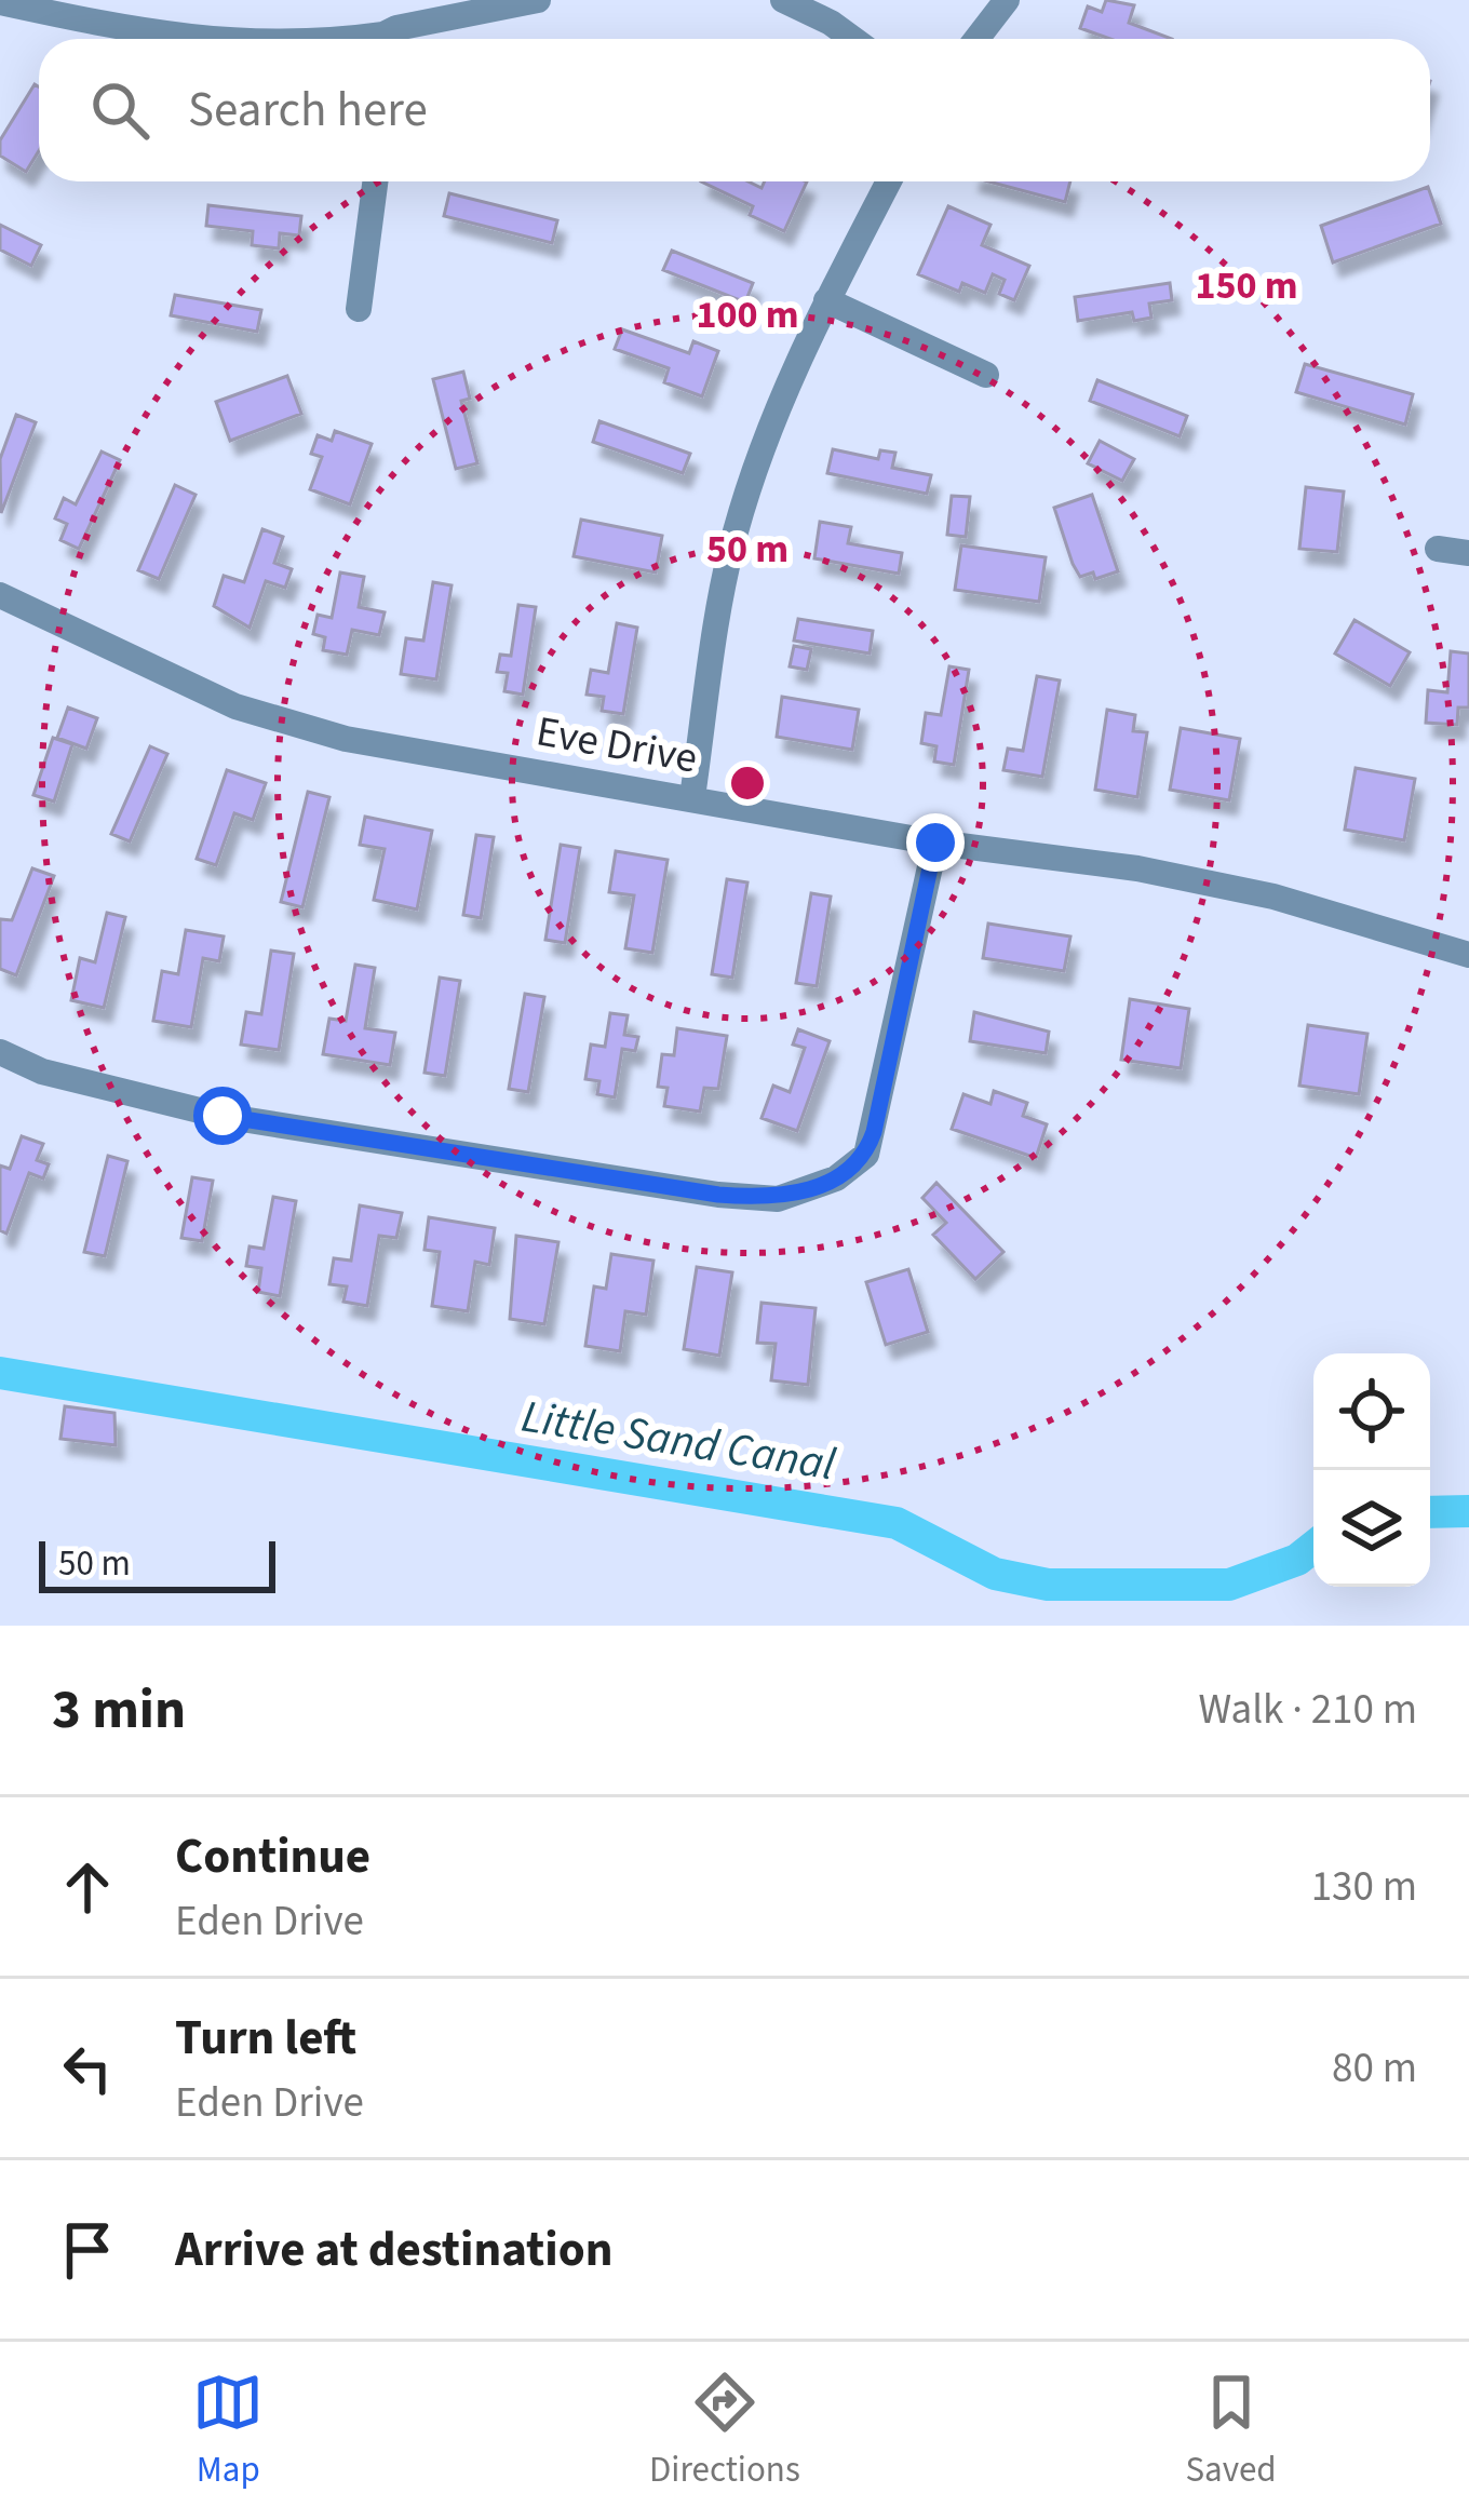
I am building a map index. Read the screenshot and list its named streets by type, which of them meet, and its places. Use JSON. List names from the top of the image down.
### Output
{
  "streets": {
    "street": ["Eve Drive"]
  },
  "water": ["Little Sand Canal"],
  "scale_bar": "50 m",
  "page": {
    "search": "Search here",
    "scale": "50 m",
    "heading": ["3 min", "Walk · 210 m"],
    "list": [
      ["Continue", "Eden Drive", "130 m"],
      ["Turn left", "Eden Drive", "80 m"],
      "Arrive at destination"
    ],
    "nav": ["Map", "Directions", "Saved"]
  },
  "rings": ["150 m", "100 m", "50 m"]
}
